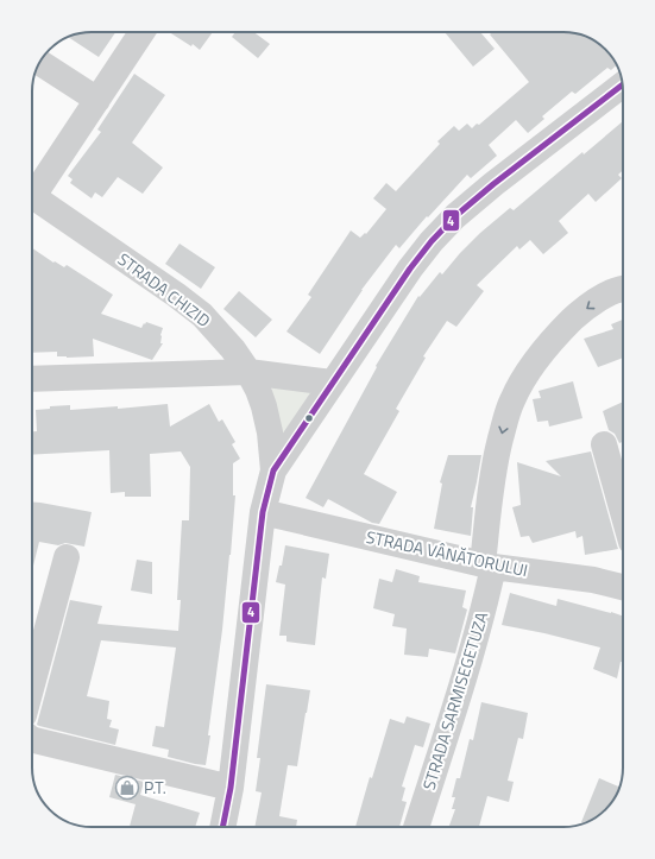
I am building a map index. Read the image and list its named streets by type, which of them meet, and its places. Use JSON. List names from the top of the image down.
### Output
{
  "streets": {
    "street": ["STRADA CHIZID", "STRADA VÂNĂTORULUI", "STRADA SARMISEGETUZA"]
  },
  "crossings": [
    ["STRADA CHIZID", "STRADA VÂNĂTORULUI"],
    ["STRADA VÂNĂTORULUI", "STRADA SARMISEGETUZA"]
  ],
  "places": {
    "shop": ["P.T."]
  },
  "lines": ["transit line 4"]
}
